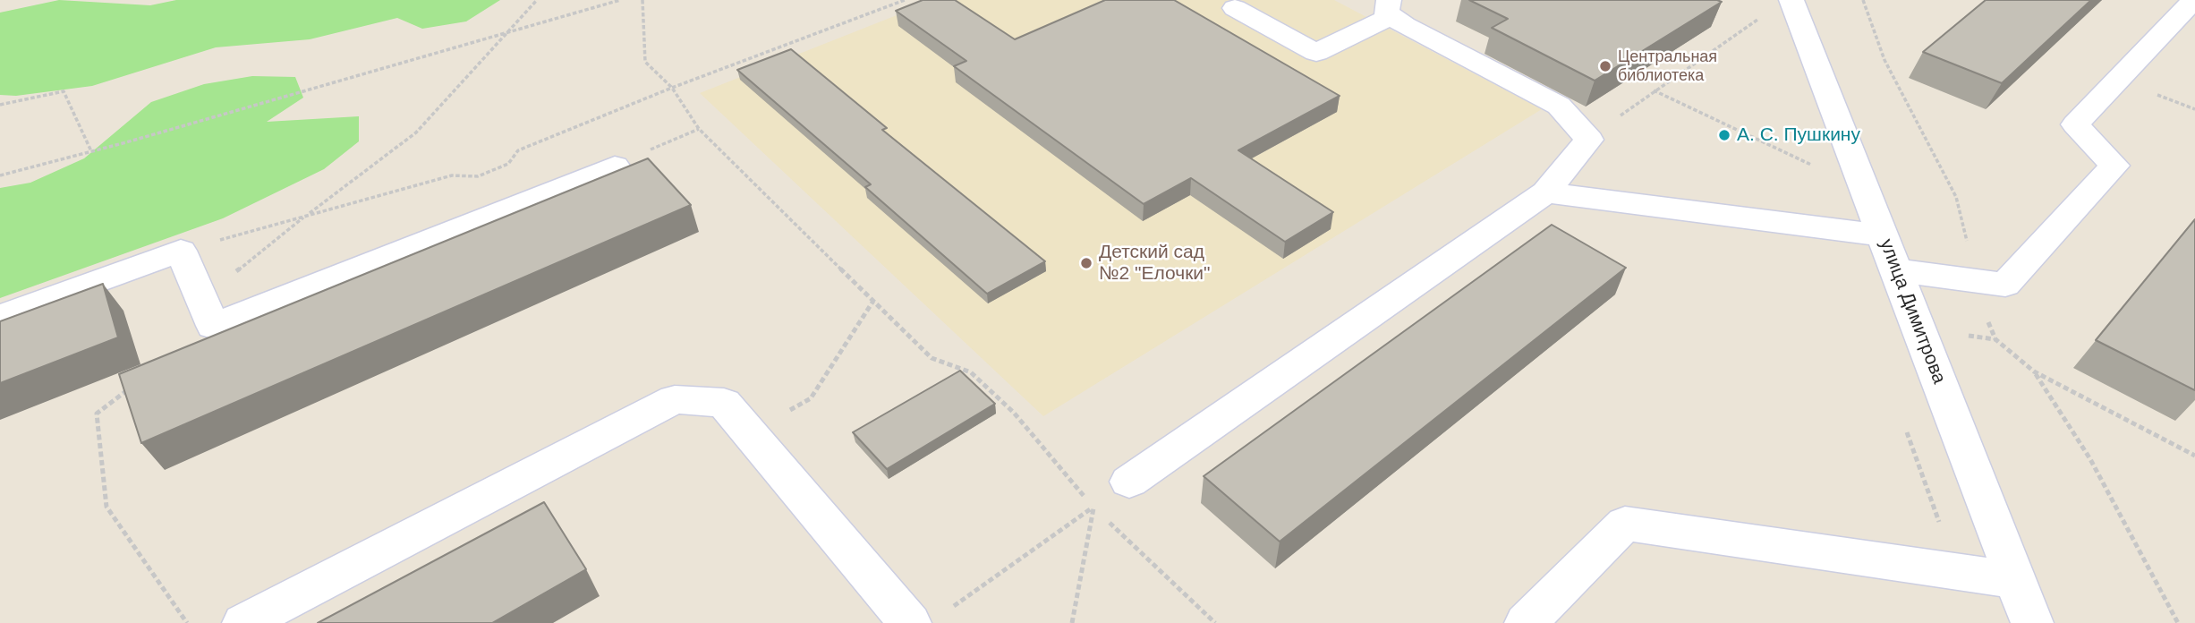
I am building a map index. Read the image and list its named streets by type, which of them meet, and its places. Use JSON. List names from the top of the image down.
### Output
{
  "streets": {
    "street": ["улица Димитрова"]
  },
  "places": ["Центральная библиотека", "А. С. Пушкину", "Детский сад №2 \"Елочки\""]
}
